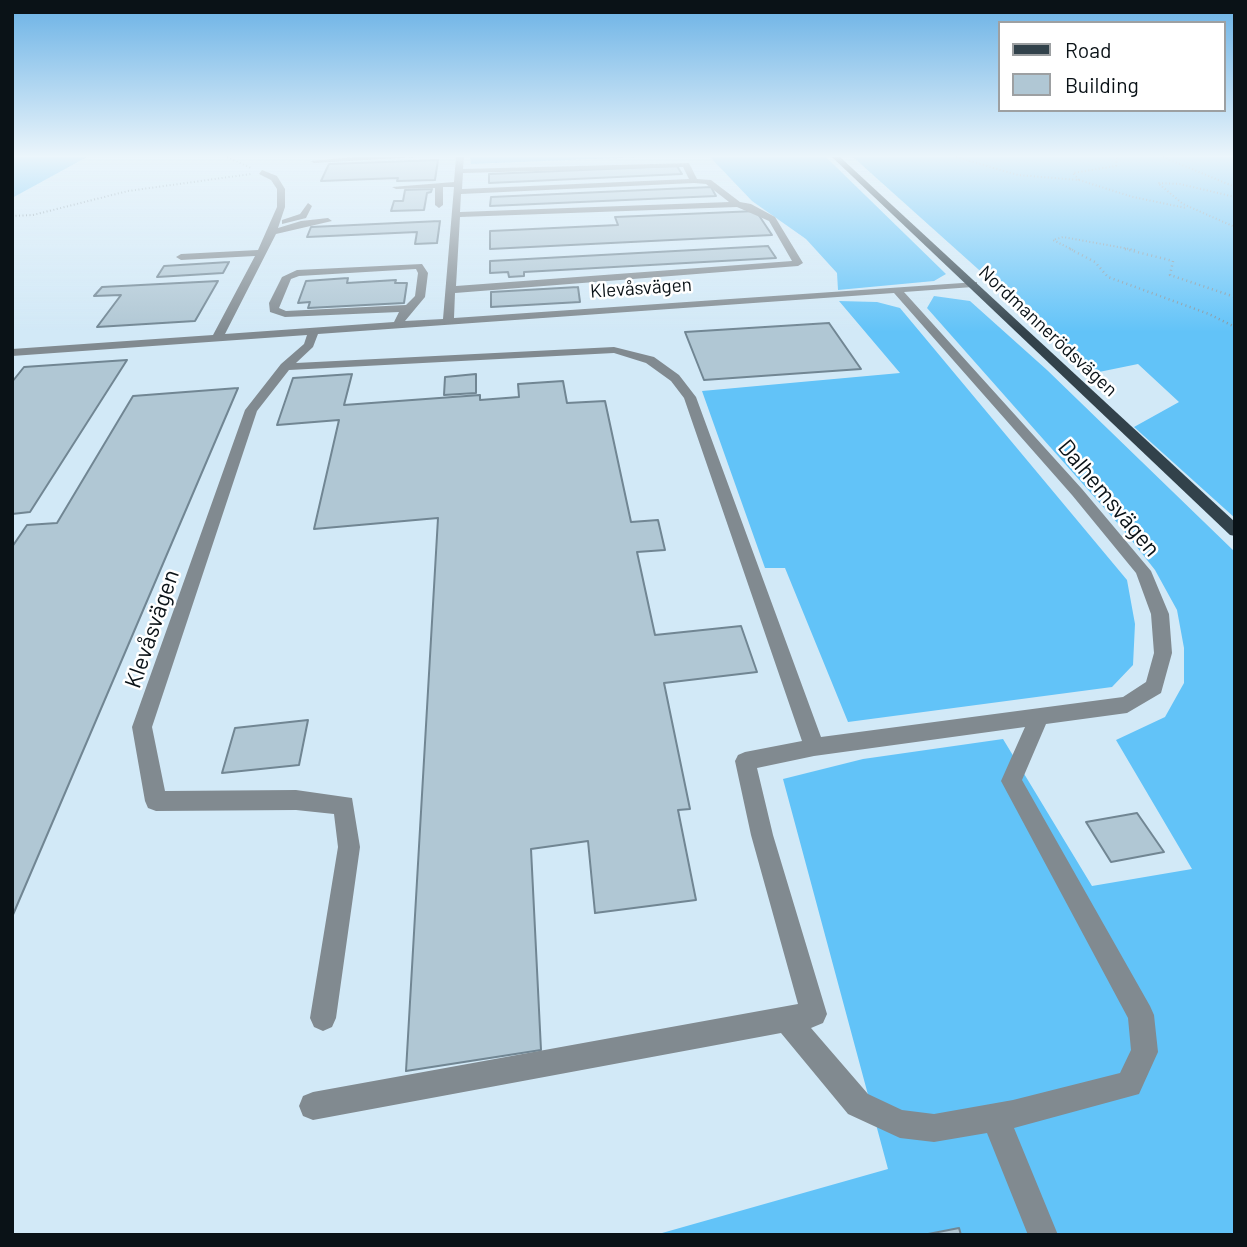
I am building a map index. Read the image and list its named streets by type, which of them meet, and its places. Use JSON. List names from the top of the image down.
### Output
{
  "streets": {
    "main road": ["Nordmannerödsvägen"],
    "street": ["Klevåsvägen", "Dalhemsvägen"]
  },
  "crossings": [
    ["Klevåsvägen", "Nordmannerödsvägen"],
    ["Klevåsvägen", "Dalhemsvägen"]
  ],
  "legend": ["Road", "Building"]
}
